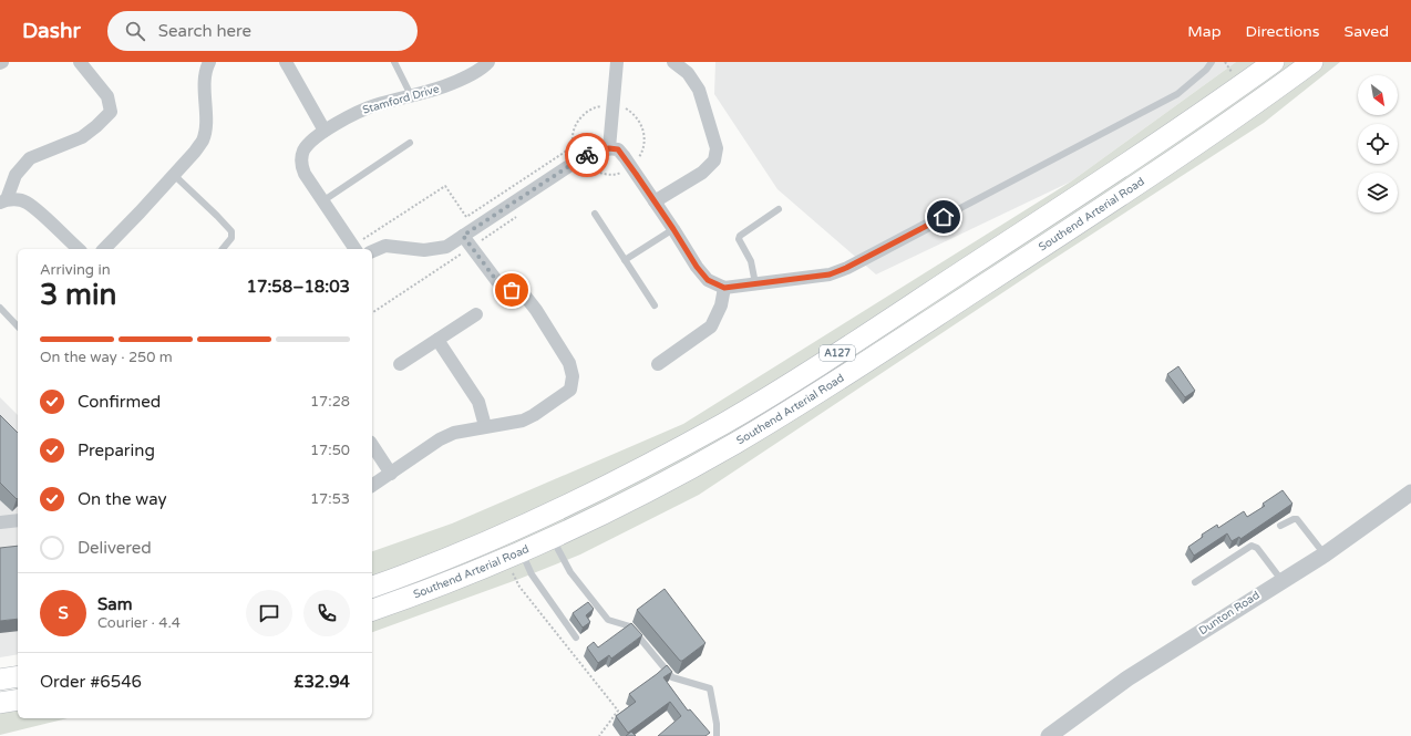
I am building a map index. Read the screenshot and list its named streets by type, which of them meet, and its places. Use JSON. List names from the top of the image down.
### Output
{
  "streets": {
    "highway": ["Southend Arterial Road", "A127"],
    "street": ["Stamford Drive", "Dunton Road"]
  },
  "north": "bottom right",
  "page": {
    "header": "Dashr",
    "search": "Search here",
    "nav": ["Map", "Directions", "Saved"],
    "heading": ["3 min", "Arriving in", "17:58–18:03"],
    "panel": [
      "Sam",
      "Courier · 4.4",
      "Order #6546",
      "£32.94"
    ],
    "bar": "On the way · 250 m",
    "list": [
      ["Confirmed", "17:28"],
      ["Preparing", "17:50"],
      ["On the way", "17:53"],
      "Delivered"
    ],
    "round": "S"
  }
}
